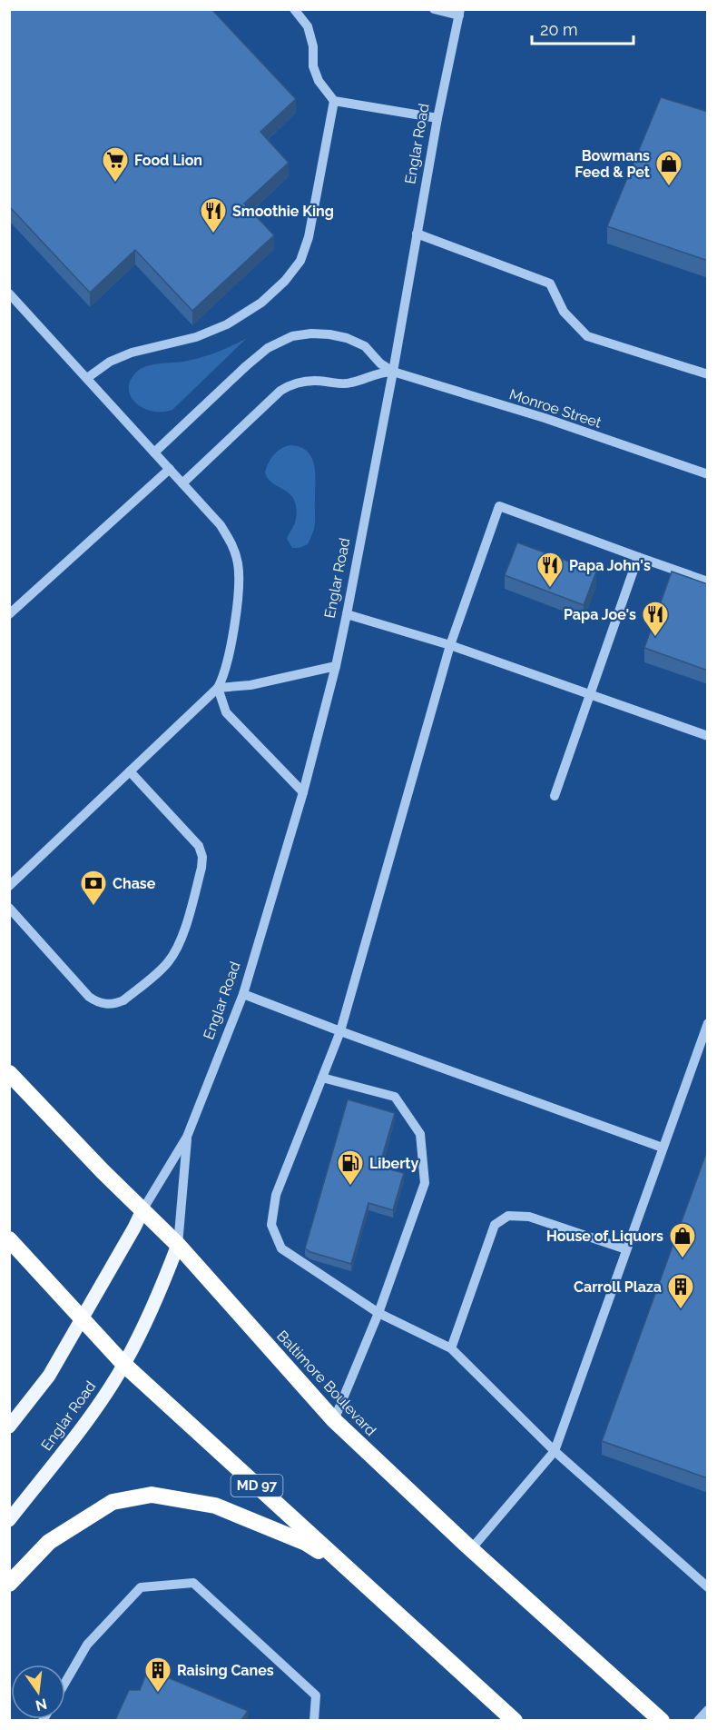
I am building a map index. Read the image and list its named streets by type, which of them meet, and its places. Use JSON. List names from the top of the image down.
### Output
{
  "streets": {
    "highway": ["Baltimore Boulevard", "MD 97"],
    "main road": ["Englar Road"],
    "street": ["Monroe Street"]
  },
  "crossings": [
    ["Englar Road", "Monroe Street"],
    ["Englar Road", "Baltimore Boulevard"],
    ["Englar Road", "MD 97"]
  ],
  "places": {
    "supermarket": ["Food Lion"],
    "shop": ["Bowmans Feed & Pet", "House of Liquors"],
    "restaurant": ["Smoothie King", "Papa John's", "Papa Joe's"],
    "bank": ["Chase"],
    "fuel station": ["Liberty"],
    "building": ["Carroll Plaza", "Raising Canes"]
  },
  "scale_bar": "20 m",
  "north": "bottom"
}
